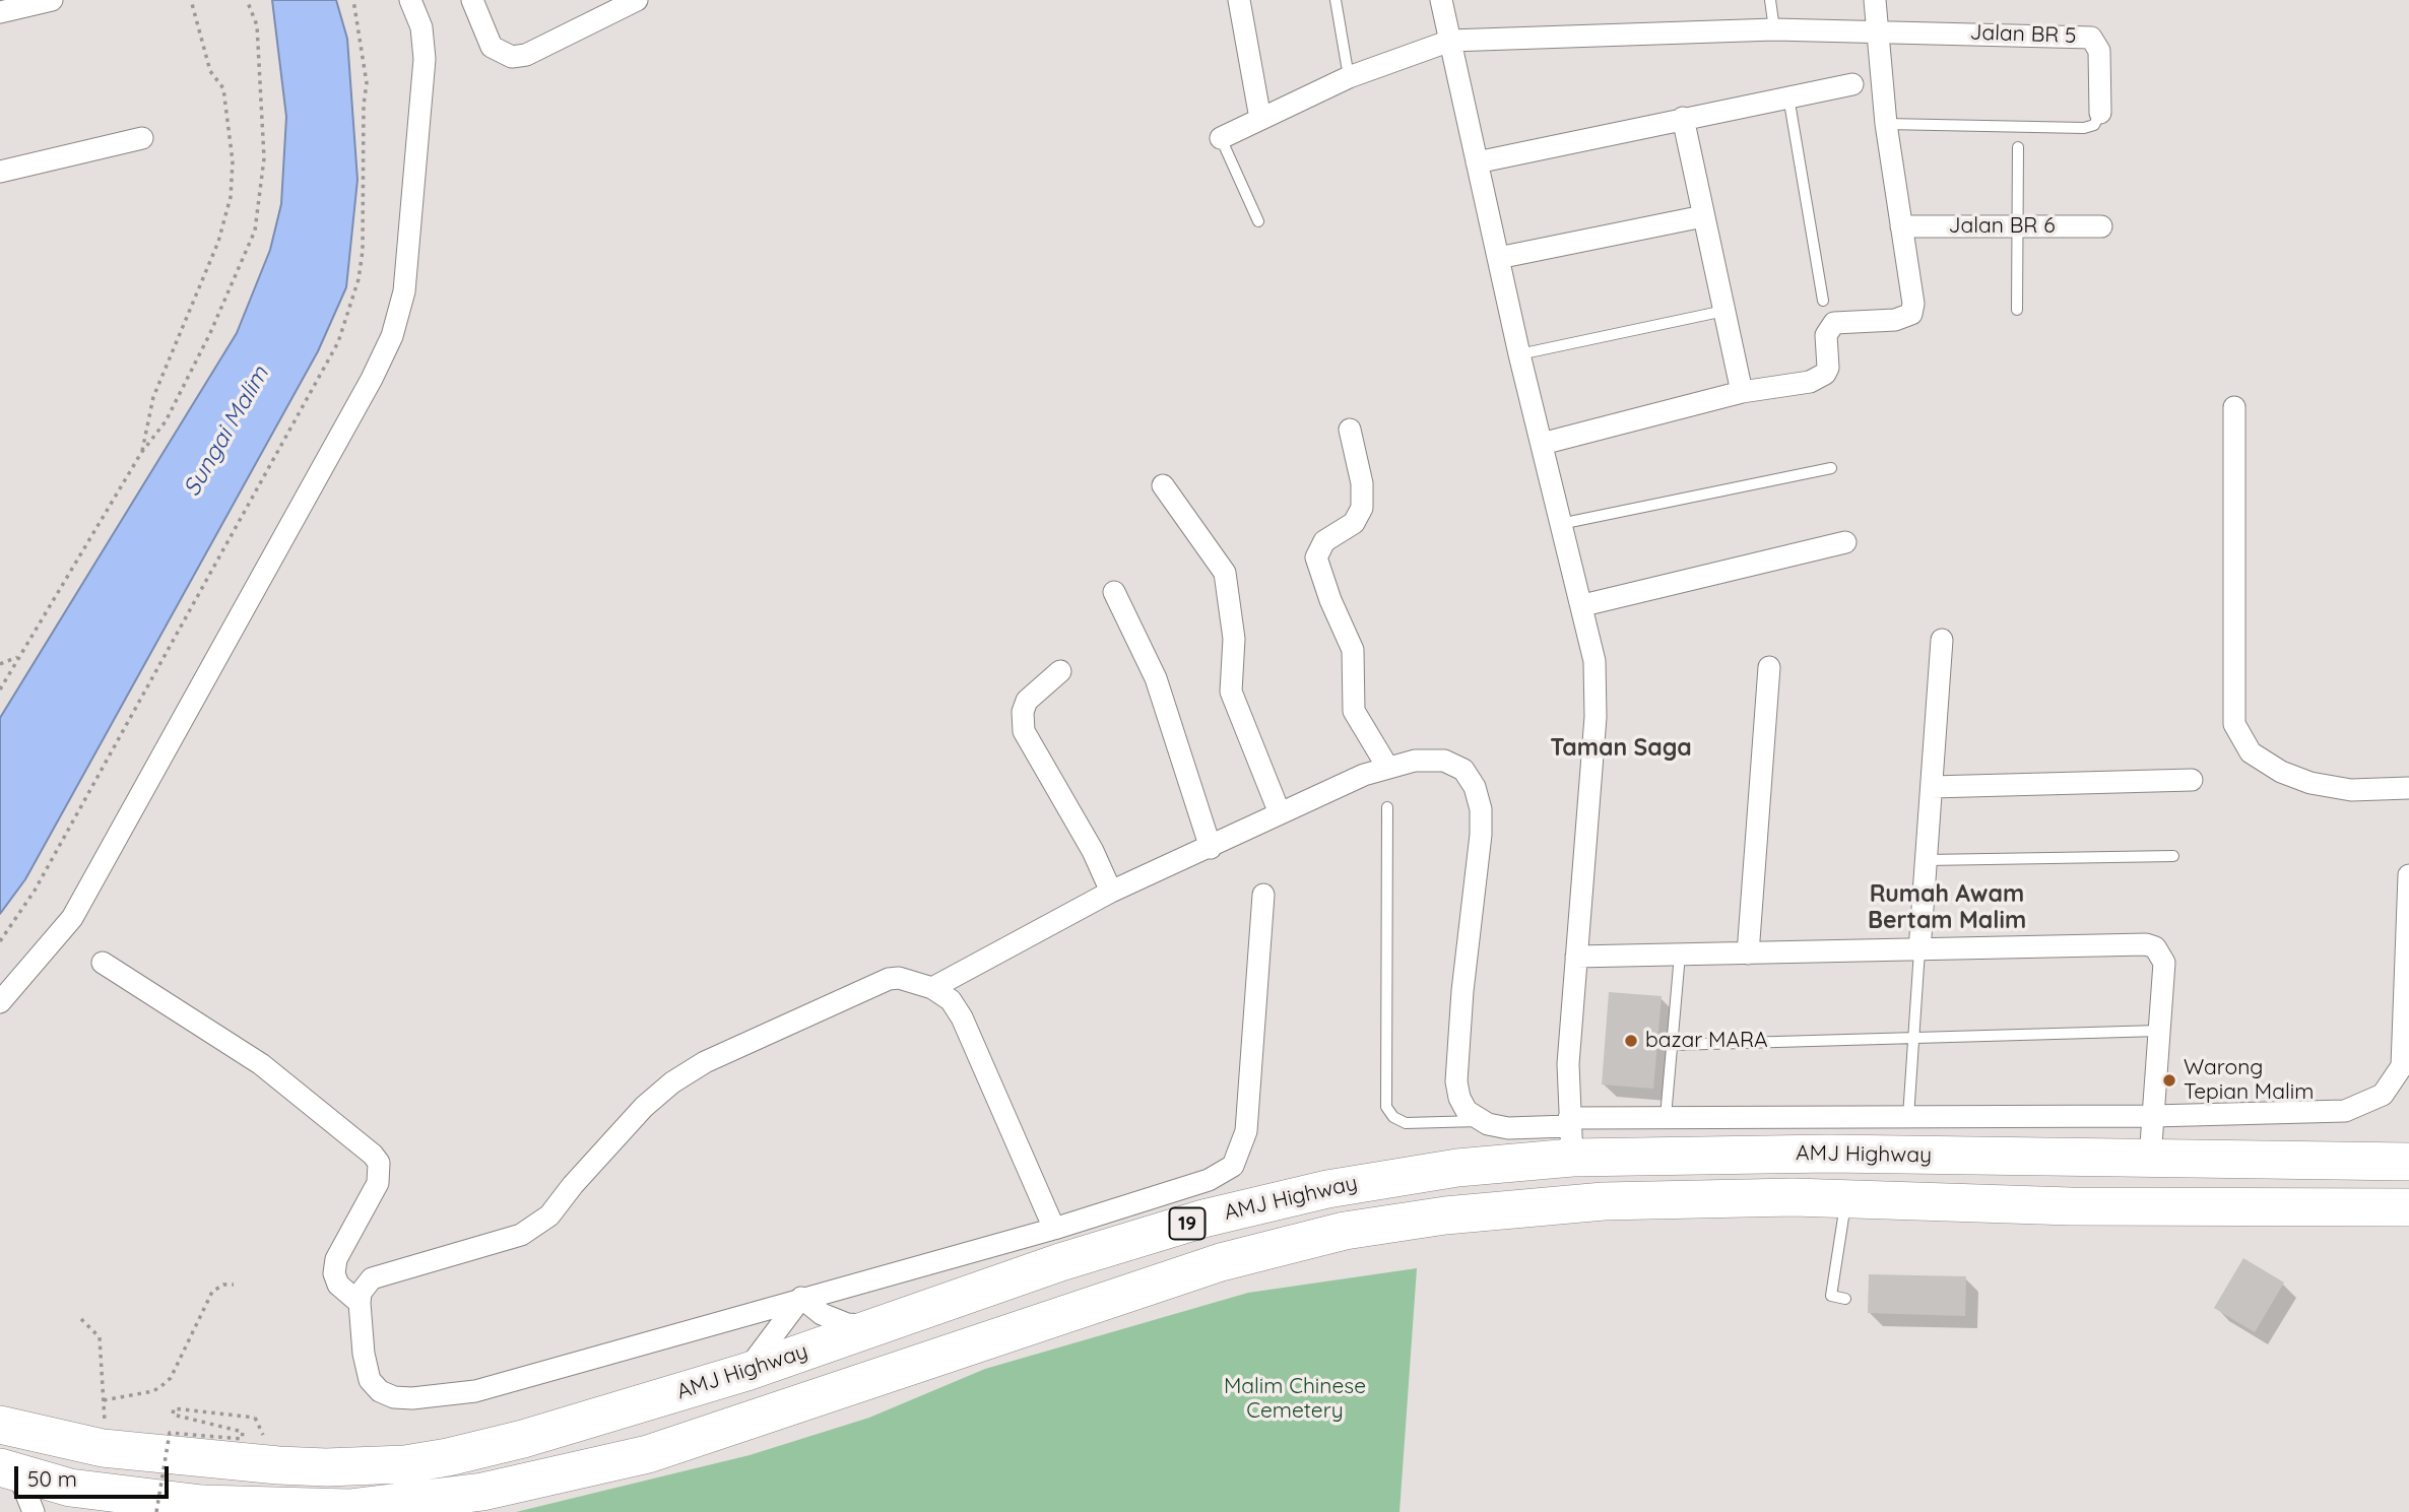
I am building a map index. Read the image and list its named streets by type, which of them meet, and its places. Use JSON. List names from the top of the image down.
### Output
{
  "streets": {
    "highway": ["AMJ Highway", "19"],
    "street": ["Jalan BR 5", "Jalan BR 6"]
  },
  "districts": ["Taman Saga", "Rumah Awam Bertam Malim"],
  "water": ["Sungai Malim"],
  "parks": ["Malim Chinese Cemetery"],
  "places": ["bazar MARA", "Warong Tepian Malim"],
  "scale_bar": "50 m"
}
